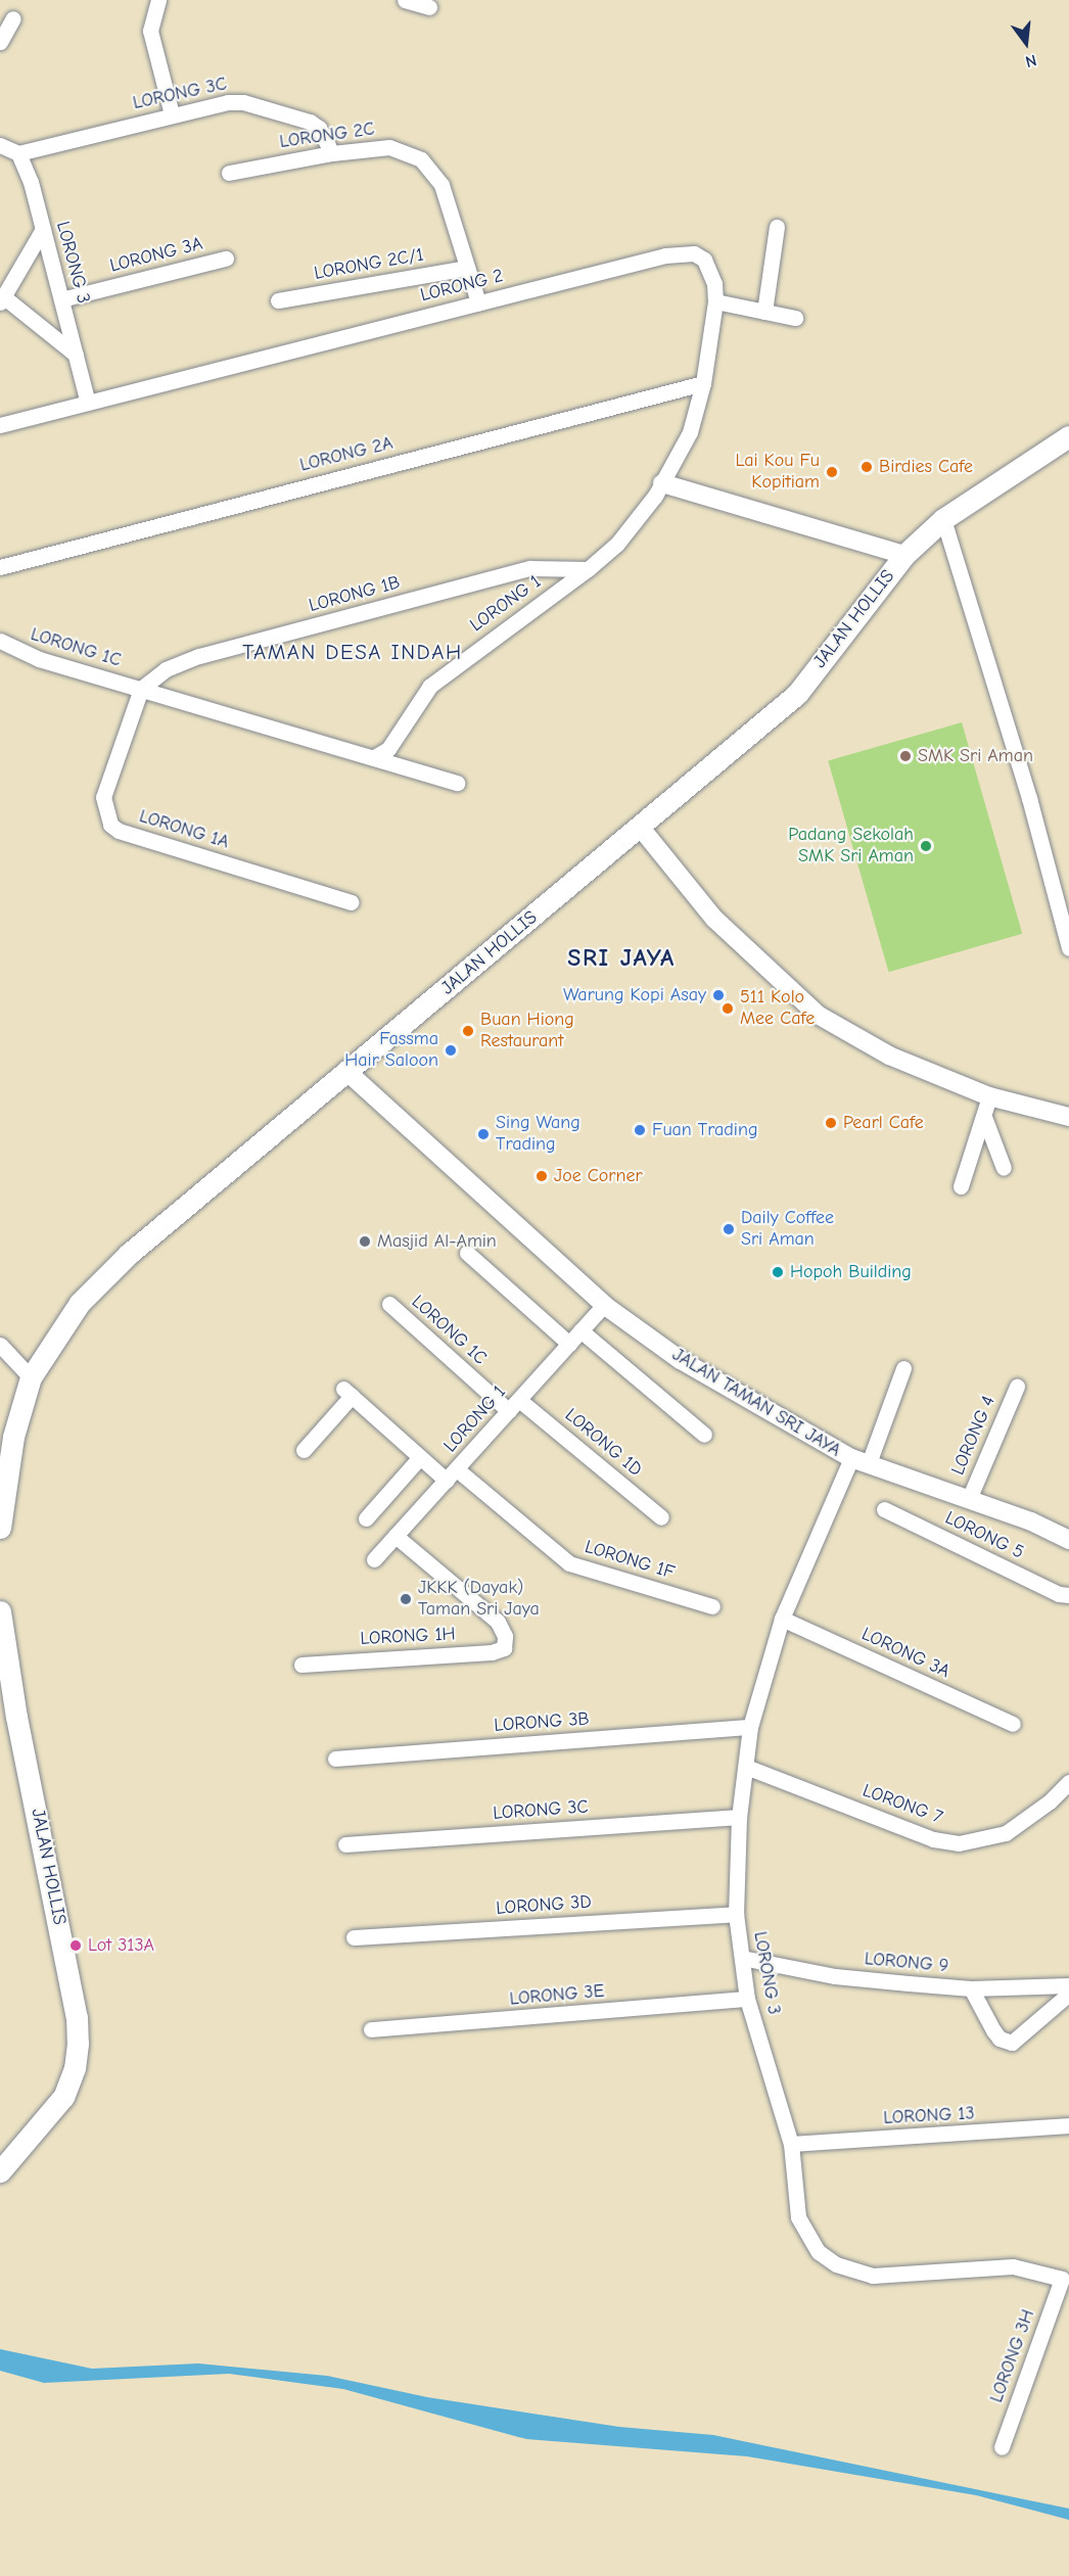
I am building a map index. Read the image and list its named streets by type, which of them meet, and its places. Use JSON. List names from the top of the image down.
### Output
{
  "streets": {
    "main road": ["JALAN HOLLIS"],
    "street": [
      "LORONG 3C",
      "LORONG 2C",
      "LORONG 3A",
      "LORONG 3",
      "LORONG 2C/1",
      "LORONG 2",
      "LORONG 2A",
      "LORONG 1B",
      "LORONG 1",
      "LORONG 1C",
      "LORONG 1A",
      "JALAN TAMAN SRI JAYA",
      "LORONG 4",
      "LORONG 1D",
      "LORONG 5",
      "LORONG 1F",
      "LORONG 1H",
      "LORONG 3B",
      "LORONG 7",
      "LORONG 3D",
      "LORONG 9",
      "LORONG 3E",
      "LORONG 13",
      "LORONG 3H"
    ]
  },
  "crossings": [
    ["LORONG 3C", "LORONG 2C"],
    ["LORONG 3C", "LORONG 3"],
    ["LORONG 2C", "LORONG 2C/1"],
    ["LORONG 2C", "LORONG 2"],
    ["LORONG 3A", "LORONG 3"],
    ["LORONG 3", "LORONG 2"],
    ["LORONG 3", "JALAN TAMAN SRI JAYA"],
    ["LORONG 3", "LORONG 3B"],
    ["LORONG 3", "LORONG 7"],
    ["LORONG 3", "LORONG 3D"],
    ["LORONG 3", "LORONG 9"],
    ["LORONG 3", "LORONG 3E"],
    ["LORONG 3", "LORONG 13"],
    ["LORONG 3", "LORONG 3H"],
    ["LORONG 2", "LORONG 2A"],
    ["LORONG 2", "LORONG 1"],
    ["LORONG 1B", "LORONG 1"],
    ["LORONG 1B", "LORONG 1C"],
    ["LORONG 1B", "LORONG 1A"],
    ["LORONG 1", "LORONG 1C"],
    ["LORONG 1", "JALAN TAMAN SRI JAYA"],
    ["LORONG 1", "LORONG 1D"],
    ["LORONG 1", "LORONG 1F"],
    ["LORONG 1", "LORONG 1H"],
    ["JALAN HOLLIS", "JALAN TAMAN SRI JAYA"],
    ["LORONG 1C", "LORONG 1A"],
    ["LORONG 1C", "LORONG 1D"],
    ["JALAN TAMAN SRI JAYA", "LORONG 4"]
  ],
  "districts": ["TAMAN DESA INDAH", "SRI JAYA"],
  "places": [
    "Birdies Cafe",
    "Lai Kou Fu Kopitiam",
    "SMK Sri Aman",
    "Padang Sekolah SMK Sri Aman",
    "Warung Kopi Asay",
    "511 Kolo Mee Cafe",
    "Buan Hiong Restaurant",
    "Fassma Hair Saloon",
    "Pearl Cafe",
    "Fuan Trading",
    "Sing Wang Trading",
    "Joe Corner",
    "Daily Coffee Sri Aman",
    "Masjid Al-Amin",
    "Hopoh Building",
    "JKKK (Dayak) Taman Sri Jaya",
    "Lot 313A"
  ],
  "north": "bottom"
}
